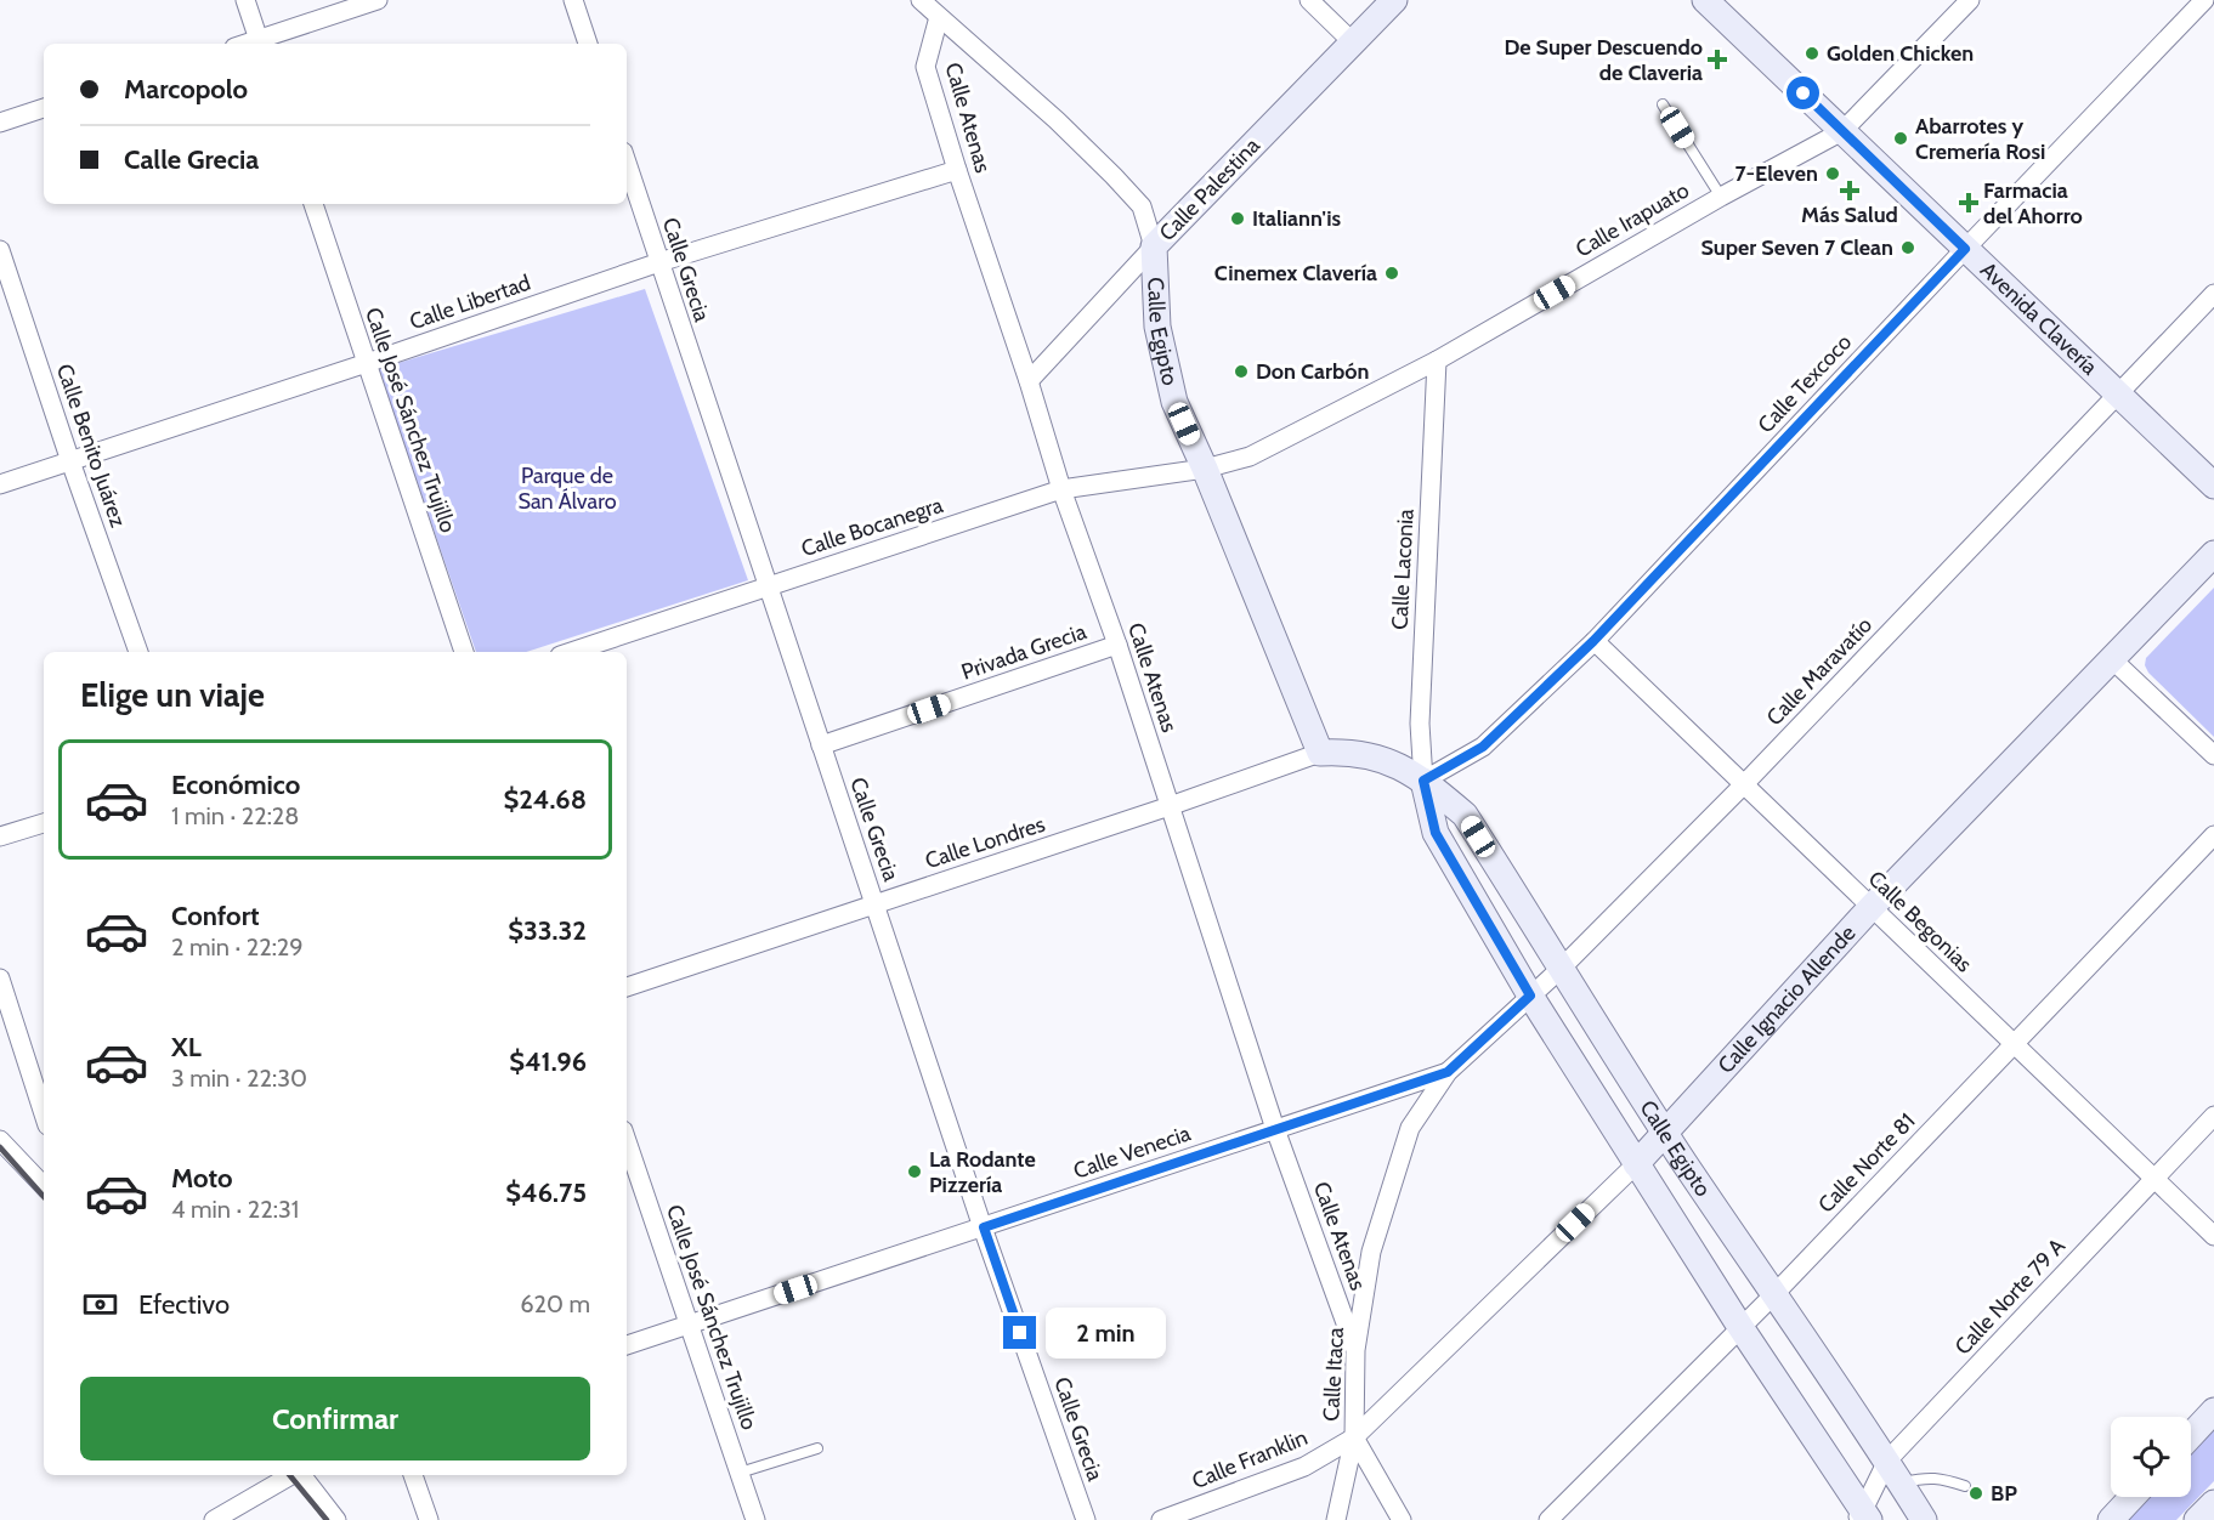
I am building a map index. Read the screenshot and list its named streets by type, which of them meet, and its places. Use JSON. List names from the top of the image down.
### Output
{
  "streets": {
    "street": [
      "Calle Atenas",
      "Calle Palestina",
      "Calle Irapuato",
      "Calle Grecia",
      "Calle Libertad",
      "Avenida Clavería",
      "Calle Egipto",
      "Calle Texcoco",
      "Calle José Sánchez Trujillo",
      "Calle Benito Juárez",
      "Calle Bocanegra",
      "Calle Laconia",
      "Privada Grecia",
      "Calle Maravatío",
      "Calle Londres",
      "Calle Begonias",
      "Calle Ignacio Allende",
      "Calle Venecia",
      "Calle Norte 81",
      "Calle Norte 79 A",
      "Calle Itaca",
      "Calle Franklin"
    ]
  },
  "crossings": [
    ["Calle Atenas", "Calle Palestina"],
    ["Calle Atenas", "Calle Libertad"],
    ["Calle Atenas", "Calle Egipto"],
    ["Calle Atenas", "Calle Bocanegra"],
    ["Calle Atenas", "Privada Grecia"],
    ["Calle Atenas", "Calle Londres"],
    ["Calle Atenas", "Calle Venecia"],
    ["Calle Atenas", "Calle Itaca"],
    ["Calle Palestina", "Calle Egipto"],
    ["Calle Irapuato", "Avenida Clavería"],
    ["Calle Irapuato", "Calle Egipto"],
    ["Calle Irapuato", "Calle Bocanegra"],
    ["Calle Irapuato", "Calle Laconia"],
    ["Calle Grecia", "Calle Libertad"],
    ["Calle Grecia", "Calle Bocanegra"],
    ["Calle Grecia", "Privada Grecia"],
    ["Calle Grecia", "Calle Londres"],
    ["Calle Grecia", "Calle Venecia"],
    ["Calle Libertad", "Calle José Sánchez Trujillo"],
    ["Calle Libertad", "Calle Benito Juárez"],
    ["Avenida Clavería", "Calle Texcoco"],
    ["Avenida Clavería", "Calle Maravatío"],
    ["Calle Egipto", "Calle Texcoco"],
    ["Calle Egipto", "Calle Bocanegra"],
    ["Calle Egipto", "Calle Laconia"],
    ["Calle Egipto", "Calle Maravatío"],
    ["Calle Egipto", "Calle Londres"],
    ["Calle Egipto", "Calle Ignacio Allende"],
    ["Calle Egipto", "Calle Norte 81"],
    ["Calle Egipto", "Calle Norte 79 A"],
    ["Calle Texcoco", "Calle Laconia"],
    ["Calle Texcoco", "Calle Begonias"],
    ["Calle José Sánchez Trujillo", "Calle Venecia"],
    ["Calle Maravatío", "Calle Begonias"],
    ["Calle Maravatío", "Calle Venecia"],
    ["Calle Maravatío", "Calle Itaca"],
    ["Calle Begonias", "Calle Ignacio Allende"],
    ["Calle Begonias", "Calle Norte 81"],
    ["Calle Begonias", "Calle Norte 79 A"],
    ["Calle Ignacio Allende", "Calle Itaca"],
    ["Calle Ignacio Allende", "Calle Franklin"],
    ["Calle Venecia", "Calle Itaca"],
    ["Calle Itaca", "Calle Franklin"]
  ],
  "parks": ["Parque de San Álvaro"],
  "places": {
    "other": [
      "Golden Chicken",
      "Abarrotes y Cremería Rosi",
      "7-Eleven",
      "Italiann'is",
      "Super Seven 7 Clean",
      "Cinemex Clavería",
      "Don Carbón",
      "La Rodante Pizzería",
      "BP"
    ],
    "health": ["De Super Descuendo de Claveria", "Más Salud", "Farmacia del Ahorro"]
  },
  "page": {
    "banner": ["Marcopolo", "Calle Grecia"],
    "heading": "Elige un viaje",
    "list": [
      {
        "name": "Económico",
        "note": "1 min · 22:28",
        "value": "$24.68"
      },
      {
        "name": "Confort",
        "note": "2 min · 22:29",
        "value": "$33.32"
      },
      {
        "name": "XL",
        "note": "3 min · 22:30",
        "value": "$41.96"
      },
      {
        "name": "Moto",
        "note": "4 min · 22:31",
        "value": "$46.75"
      }
    ],
    "pay": ["Efectivo", "620 m"],
    "bubble": "2 min",
    "buttons": "Confirmar"
  }
}
